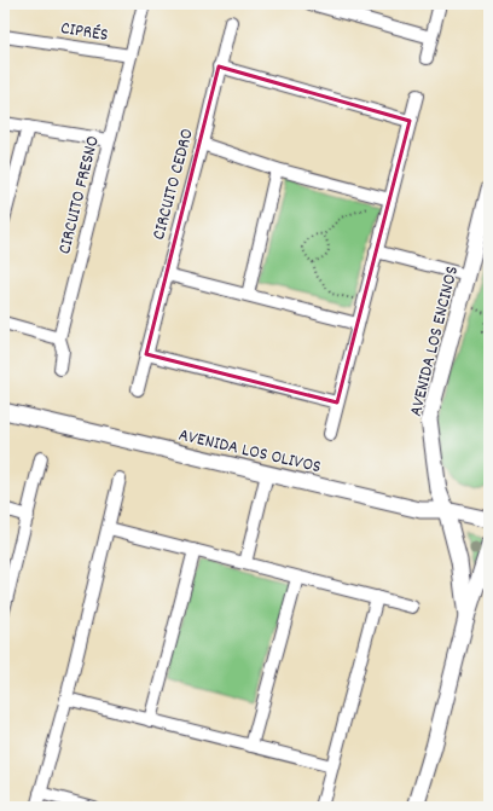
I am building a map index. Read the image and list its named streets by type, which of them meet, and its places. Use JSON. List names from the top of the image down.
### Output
{
  "streets": {
    "street": [
      "CIPRÉS",
      "CIRCUITO CEDRO",
      "CIRCUITO FRESNO",
      "AVENIDA LOS ENCINOS",
      "AVENIDA LOS OLIVOS"
    ]
  },
  "crossings": [
    ["CIPRÉS", "CIRCUITO FRESNO"],
    ["AVENIDA LOS ENCINOS", "AVENIDA LOS OLIVOS"]
  ]
}
